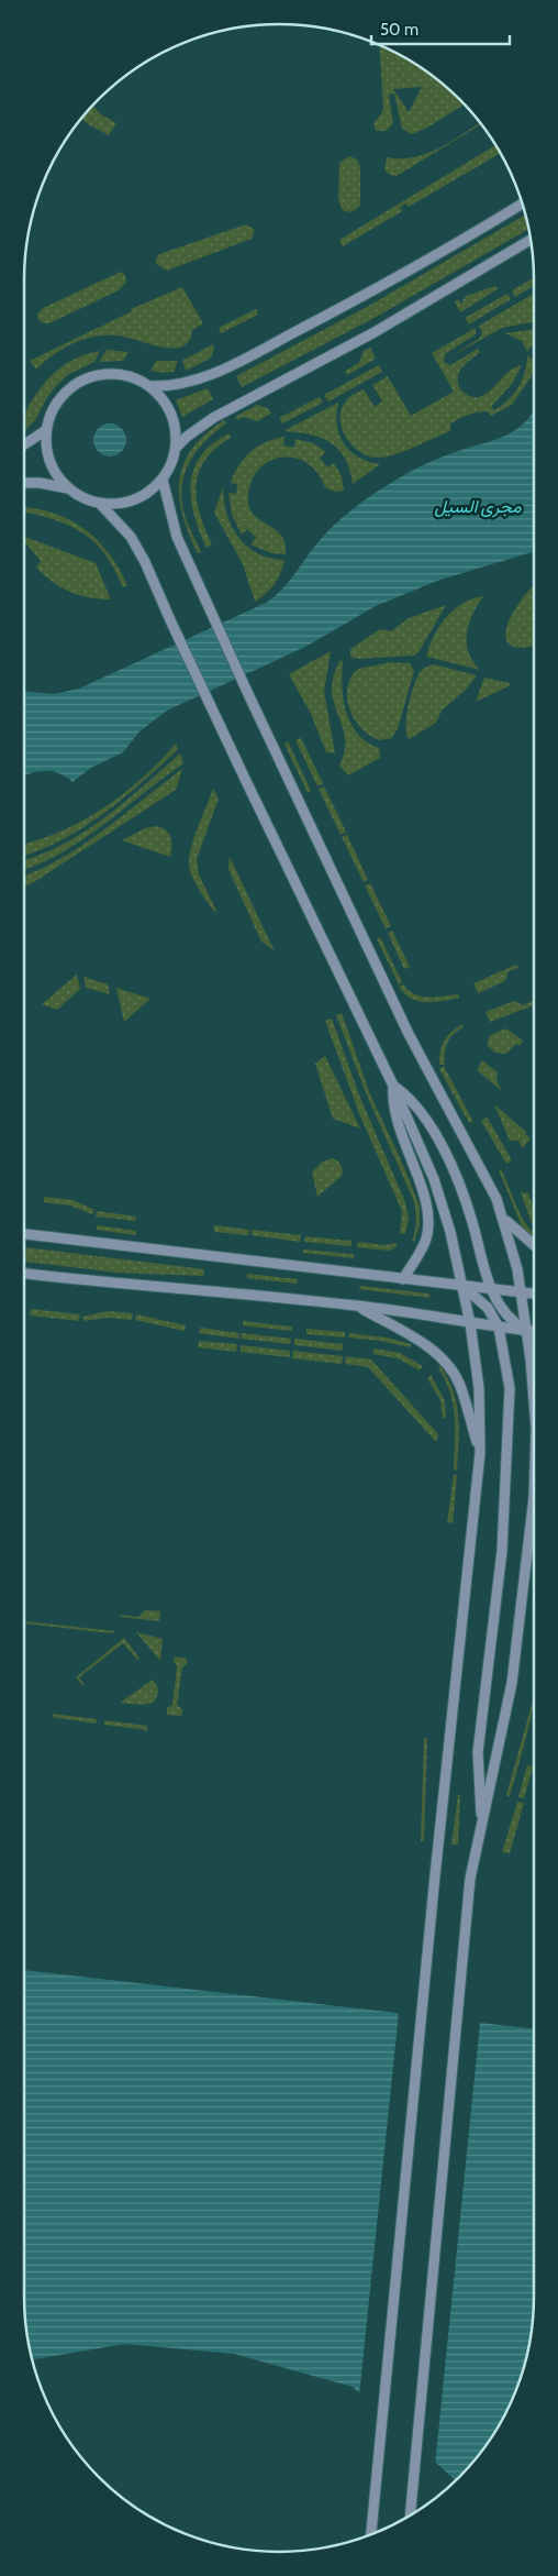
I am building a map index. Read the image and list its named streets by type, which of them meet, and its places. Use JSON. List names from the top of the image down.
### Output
{
  "water": ["مجرى السيل"],
  "scale_bar": "50 m"
}
